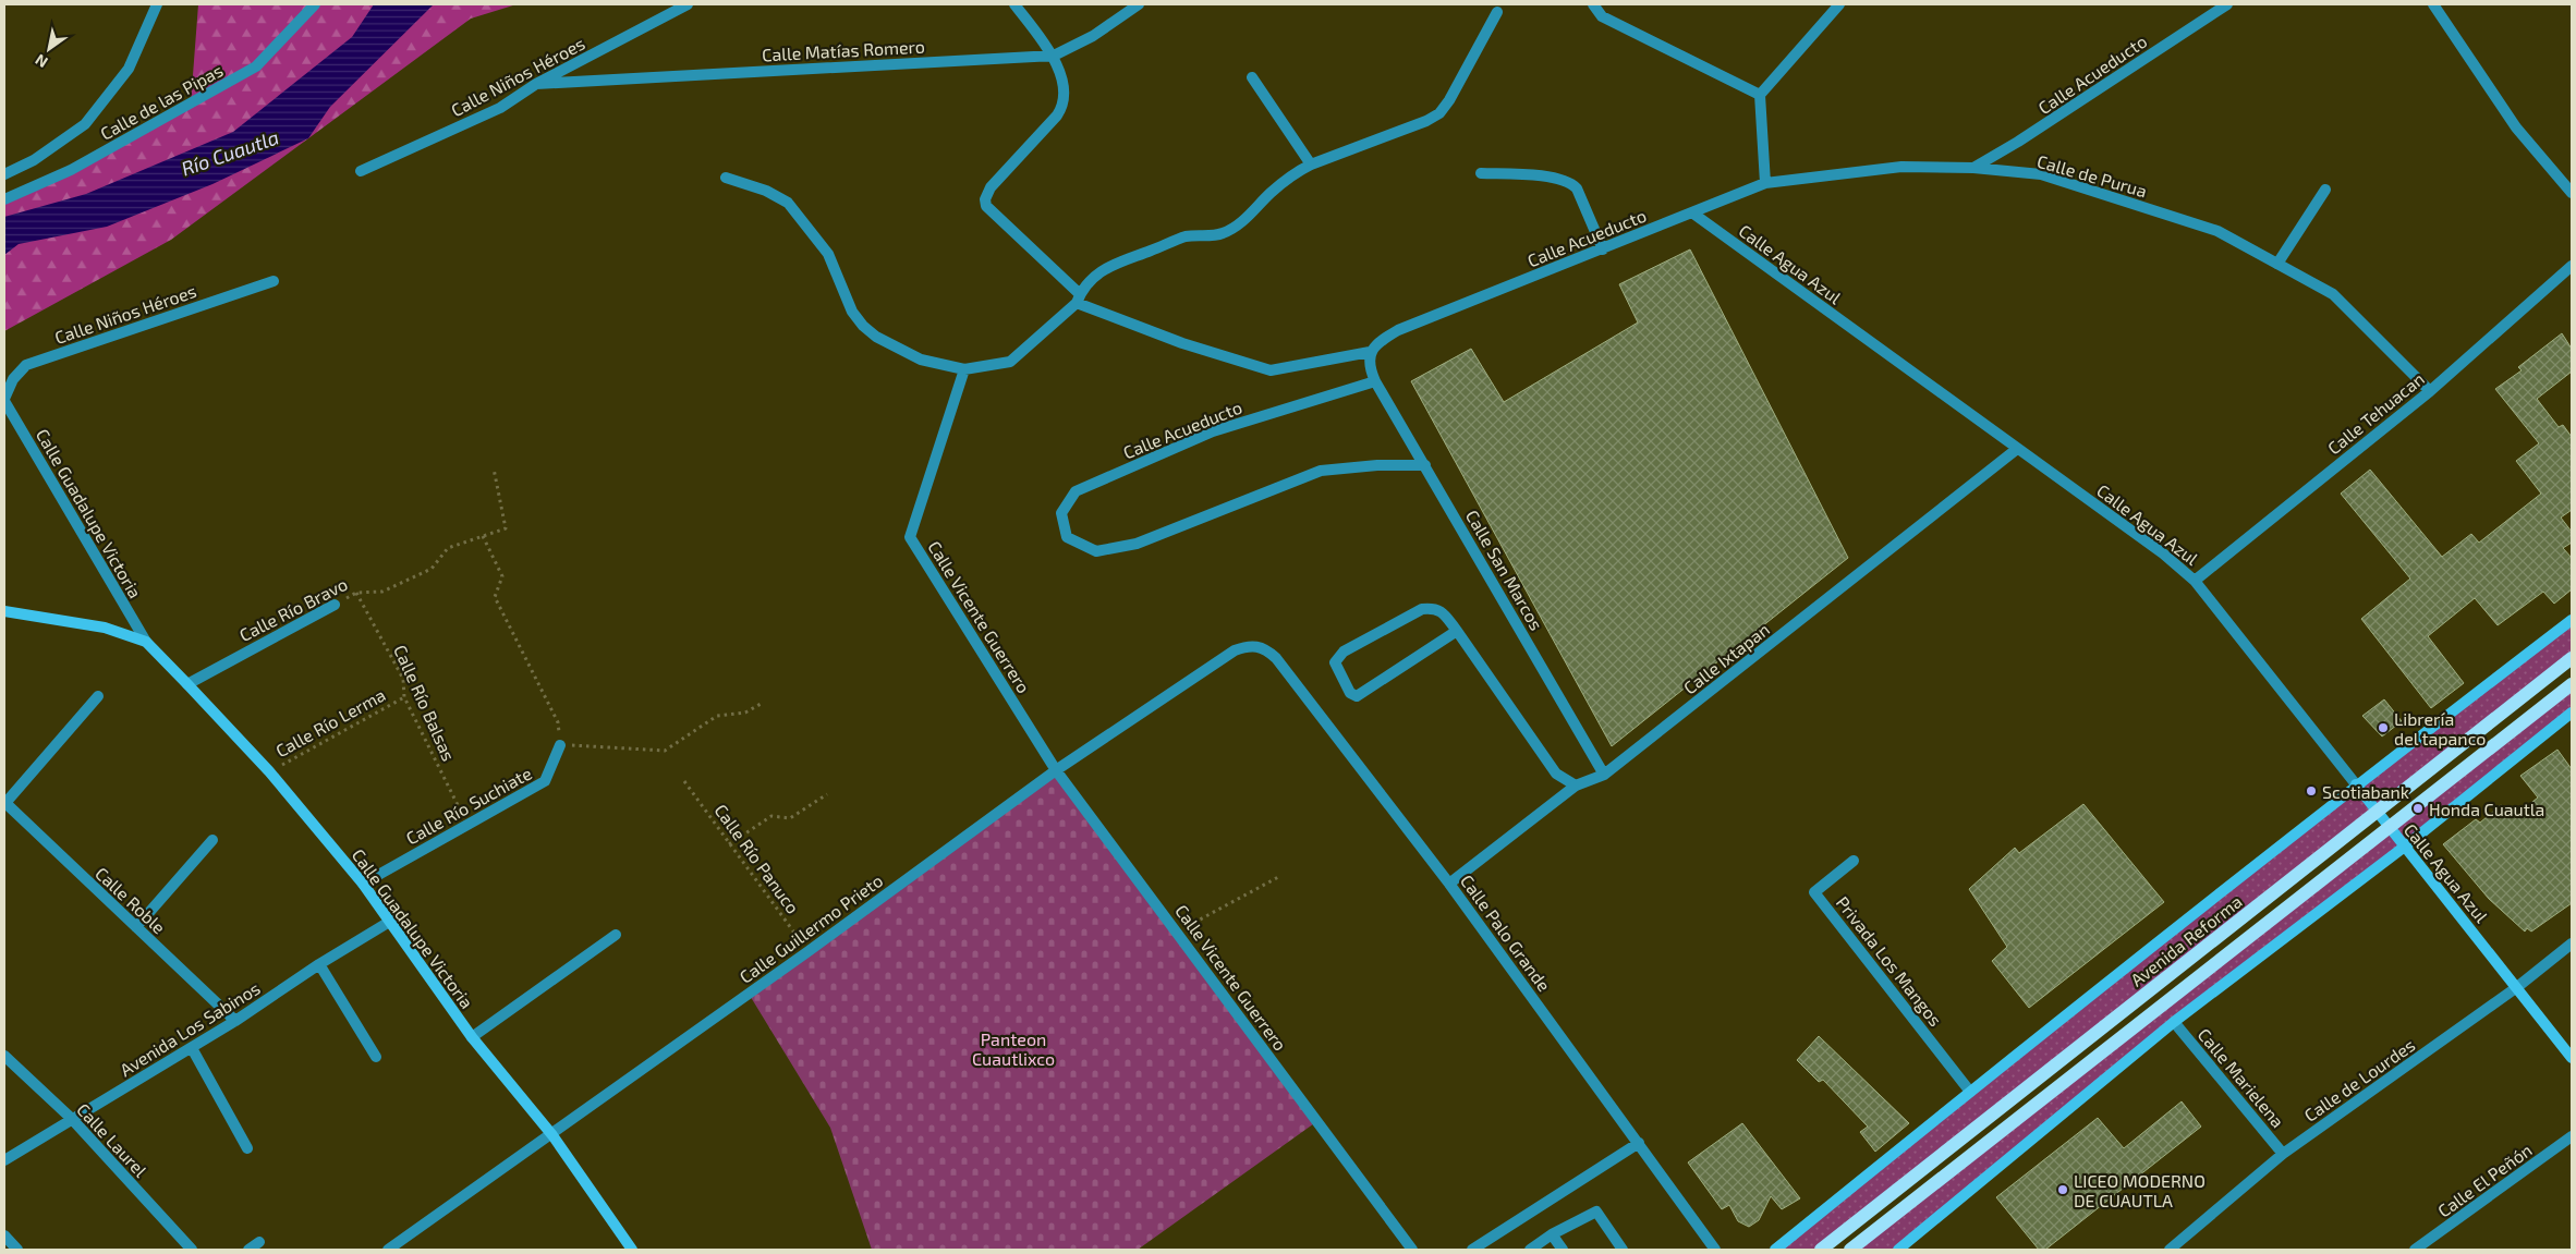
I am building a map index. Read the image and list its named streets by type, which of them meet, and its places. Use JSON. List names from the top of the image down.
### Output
{
  "streets": {
    "main road": ["Avenida Reforma"],
    "street": [
      "Calle Matías Romero",
      "Calle Acueducto",
      "Calle Niños Héroes",
      "Calle de las Pipas",
      "Calle de Purua",
      "Calle Agua Azul",
      "Calle Tehuacan",
      "Calle Guadalupe Victoria",
      "Calle San Marcos",
      "Calle Río Bravo",
      "Calle Vicente Guerrero",
      "Calle Ixtapan",
      "Calle Río Suchiate",
      "Calle Roble",
      "Calle Guillermo Prieto",
      "Calle Palo Grande",
      "Privada Los Mangos",
      "Avenida Los Sabinos",
      "Calle Marielena",
      "Calle de Lourdes",
      "Calle Laurel",
      "Calle El Peñón"
    ],
    "path": ["Calle Río Balsas", "Calle Río Lerma", "Calle Río Panuco"]
  },
  "crossings": [
    ["Calle Matías Romero", "Calle Niños Héroes"],
    ["Calle Acueducto", "Calle de Purua"],
    ["Calle Acueducto", "Calle Agua Azul"],
    ["Calle Acueducto", "Calle San Marcos"],
    ["Calle Niños Héroes", "Calle Guadalupe Victoria"],
    ["Calle de Purua", "Calle Agua Azul"],
    ["Calle de Purua", "Calle Tehuacan"],
    ["Calle Agua Azul", "Calle Tehuacan"],
    ["Calle Agua Azul", "Calle Ixtapan"],
    ["Calle Agua Azul", "Avenida Reforma"],
    ["Calle Agua Azul", "Calle de Lourdes"],
    ["Calle Guadalupe Victoria", "Calle Río Bravo"],
    ["Calle Guadalupe Victoria", "Calle Río Lerma"],
    ["Calle Guadalupe Victoria", "Calle Río Suchiate"],
    ["Calle Guadalupe Victoria", "Calle Guillermo Prieto"],
    ["Calle Guadalupe Victoria", "Avenida Los Sabinos"],
    ["Calle San Marcos", "Calle Ixtapan"],
    ["Calle Río Bravo", "Calle Río Balsas"],
    ["Calle Vicente Guerrero", "Calle Guillermo Prieto"],
    ["Calle Ixtapan", "Calle Palo Grande"],
    ["Calle Río Balsas", "Calle Río Lerma"],
    ["Calle Río Balsas", "Calle Río Suchiate"],
    ["Calle Río Panuco", "Calle Guillermo Prieto"],
    ["Calle Roble", "Avenida Los Sabinos"],
    ["Calle Guillermo Prieto", "Calle Palo Grande"],
    ["Avenida Los Sabinos", "Calle Laurel"],
    ["Calle Marielena", "Calle de Lourdes"]
  ],
  "water": ["Río Cuautla"],
  "parks": ["Panteon Cuautlixco"],
  "places": [
    "Librería del tapanco",
    "Scotiabank",
    "Honda Cuautla",
    "LICEO MODERNO DE CUAUTLA"
  ],
  "north": "bottom left"
}
